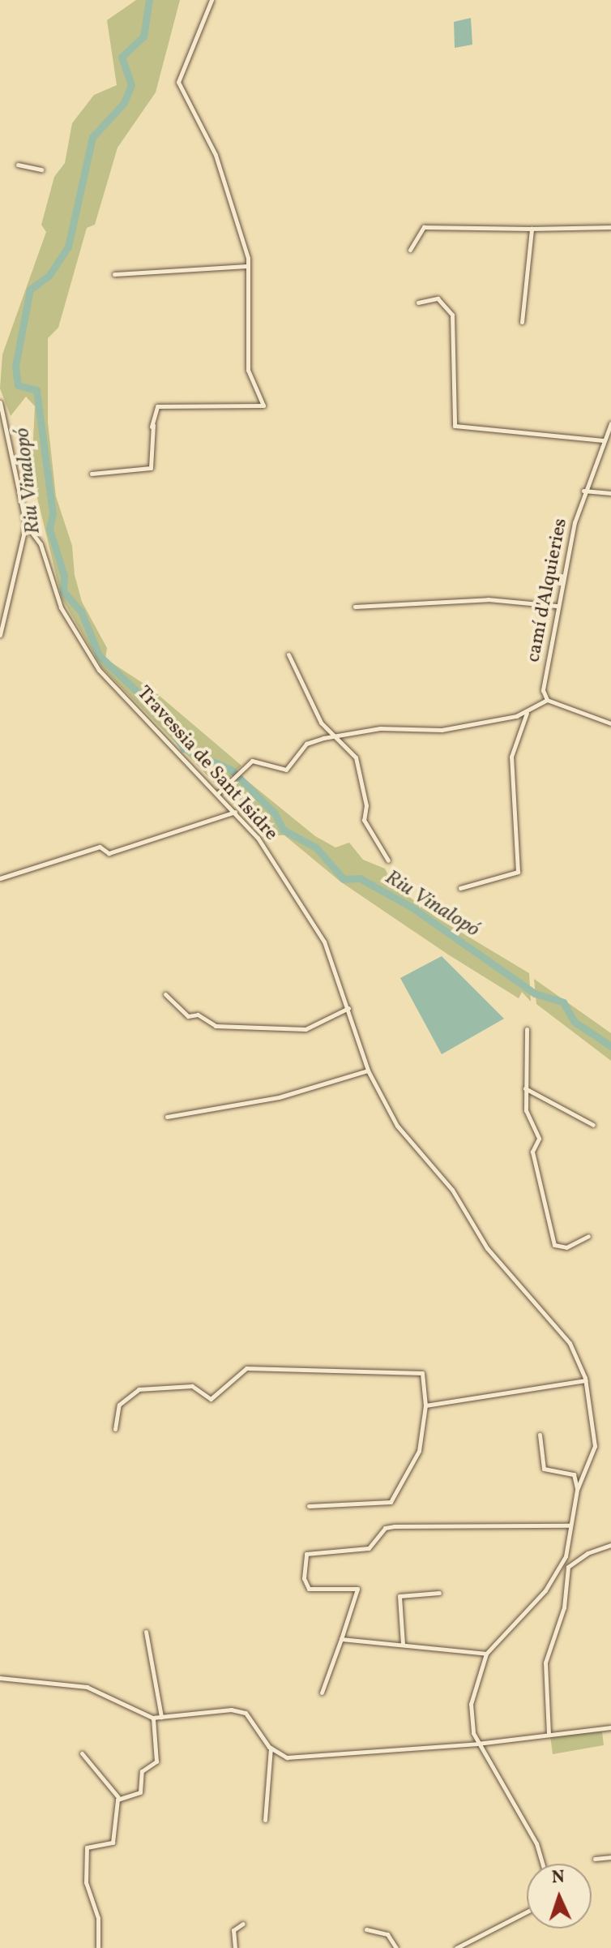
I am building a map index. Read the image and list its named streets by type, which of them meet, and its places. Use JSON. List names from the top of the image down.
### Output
{
  "streets": {
    "street": ["camí d'Alquieries", "Travessia de Sant Isidre"]
  },
  "water": ["Riu Vinalopó"],
  "north": "top"
}
